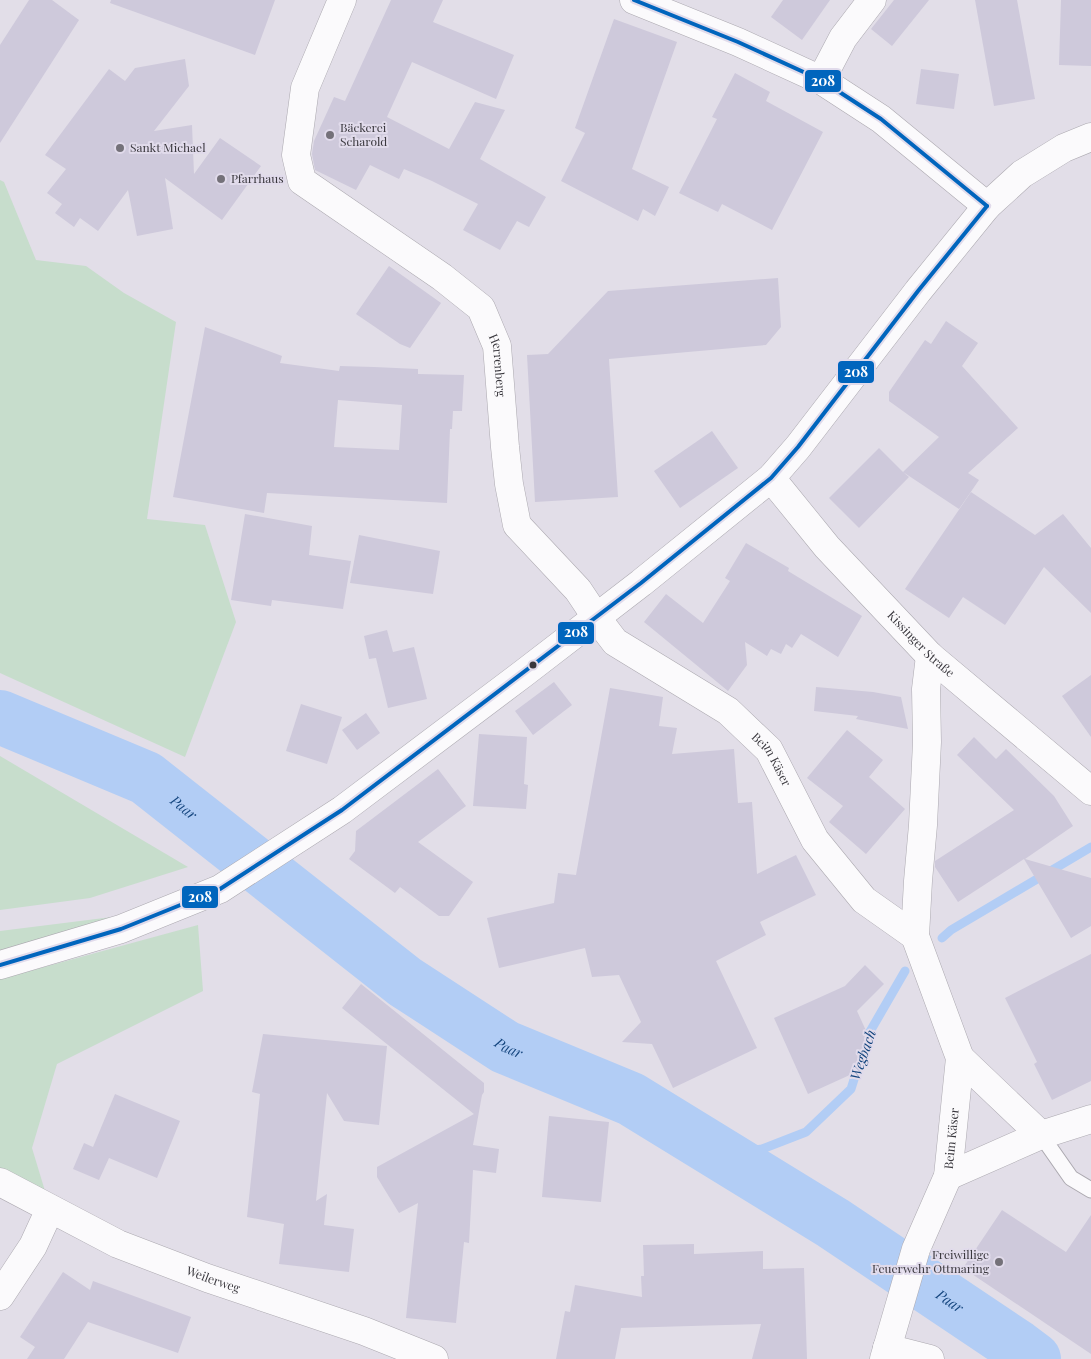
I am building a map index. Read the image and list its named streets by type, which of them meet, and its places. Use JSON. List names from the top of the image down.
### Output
{
  "streets": {
    "street": [
      "Herrenberg",
      "Kissinger Straße",
      "Beim Käser",
      "Weilerweg"
    ]
  },
  "crossings": [
    ["Herrenberg", "Beim Käser"],
    ["Kissinger Straße", "Beim Käser"]
  ],
  "water": ["Paar", "Wegbach"],
  "places": [
    "Bäckerei Scharold",
    "Sankt Michael",
    "Pfarrhaus",
    "Freiwillige Feuerwehr Ottmaring"
  ],
  "lines": ["transit line 208"]
}
